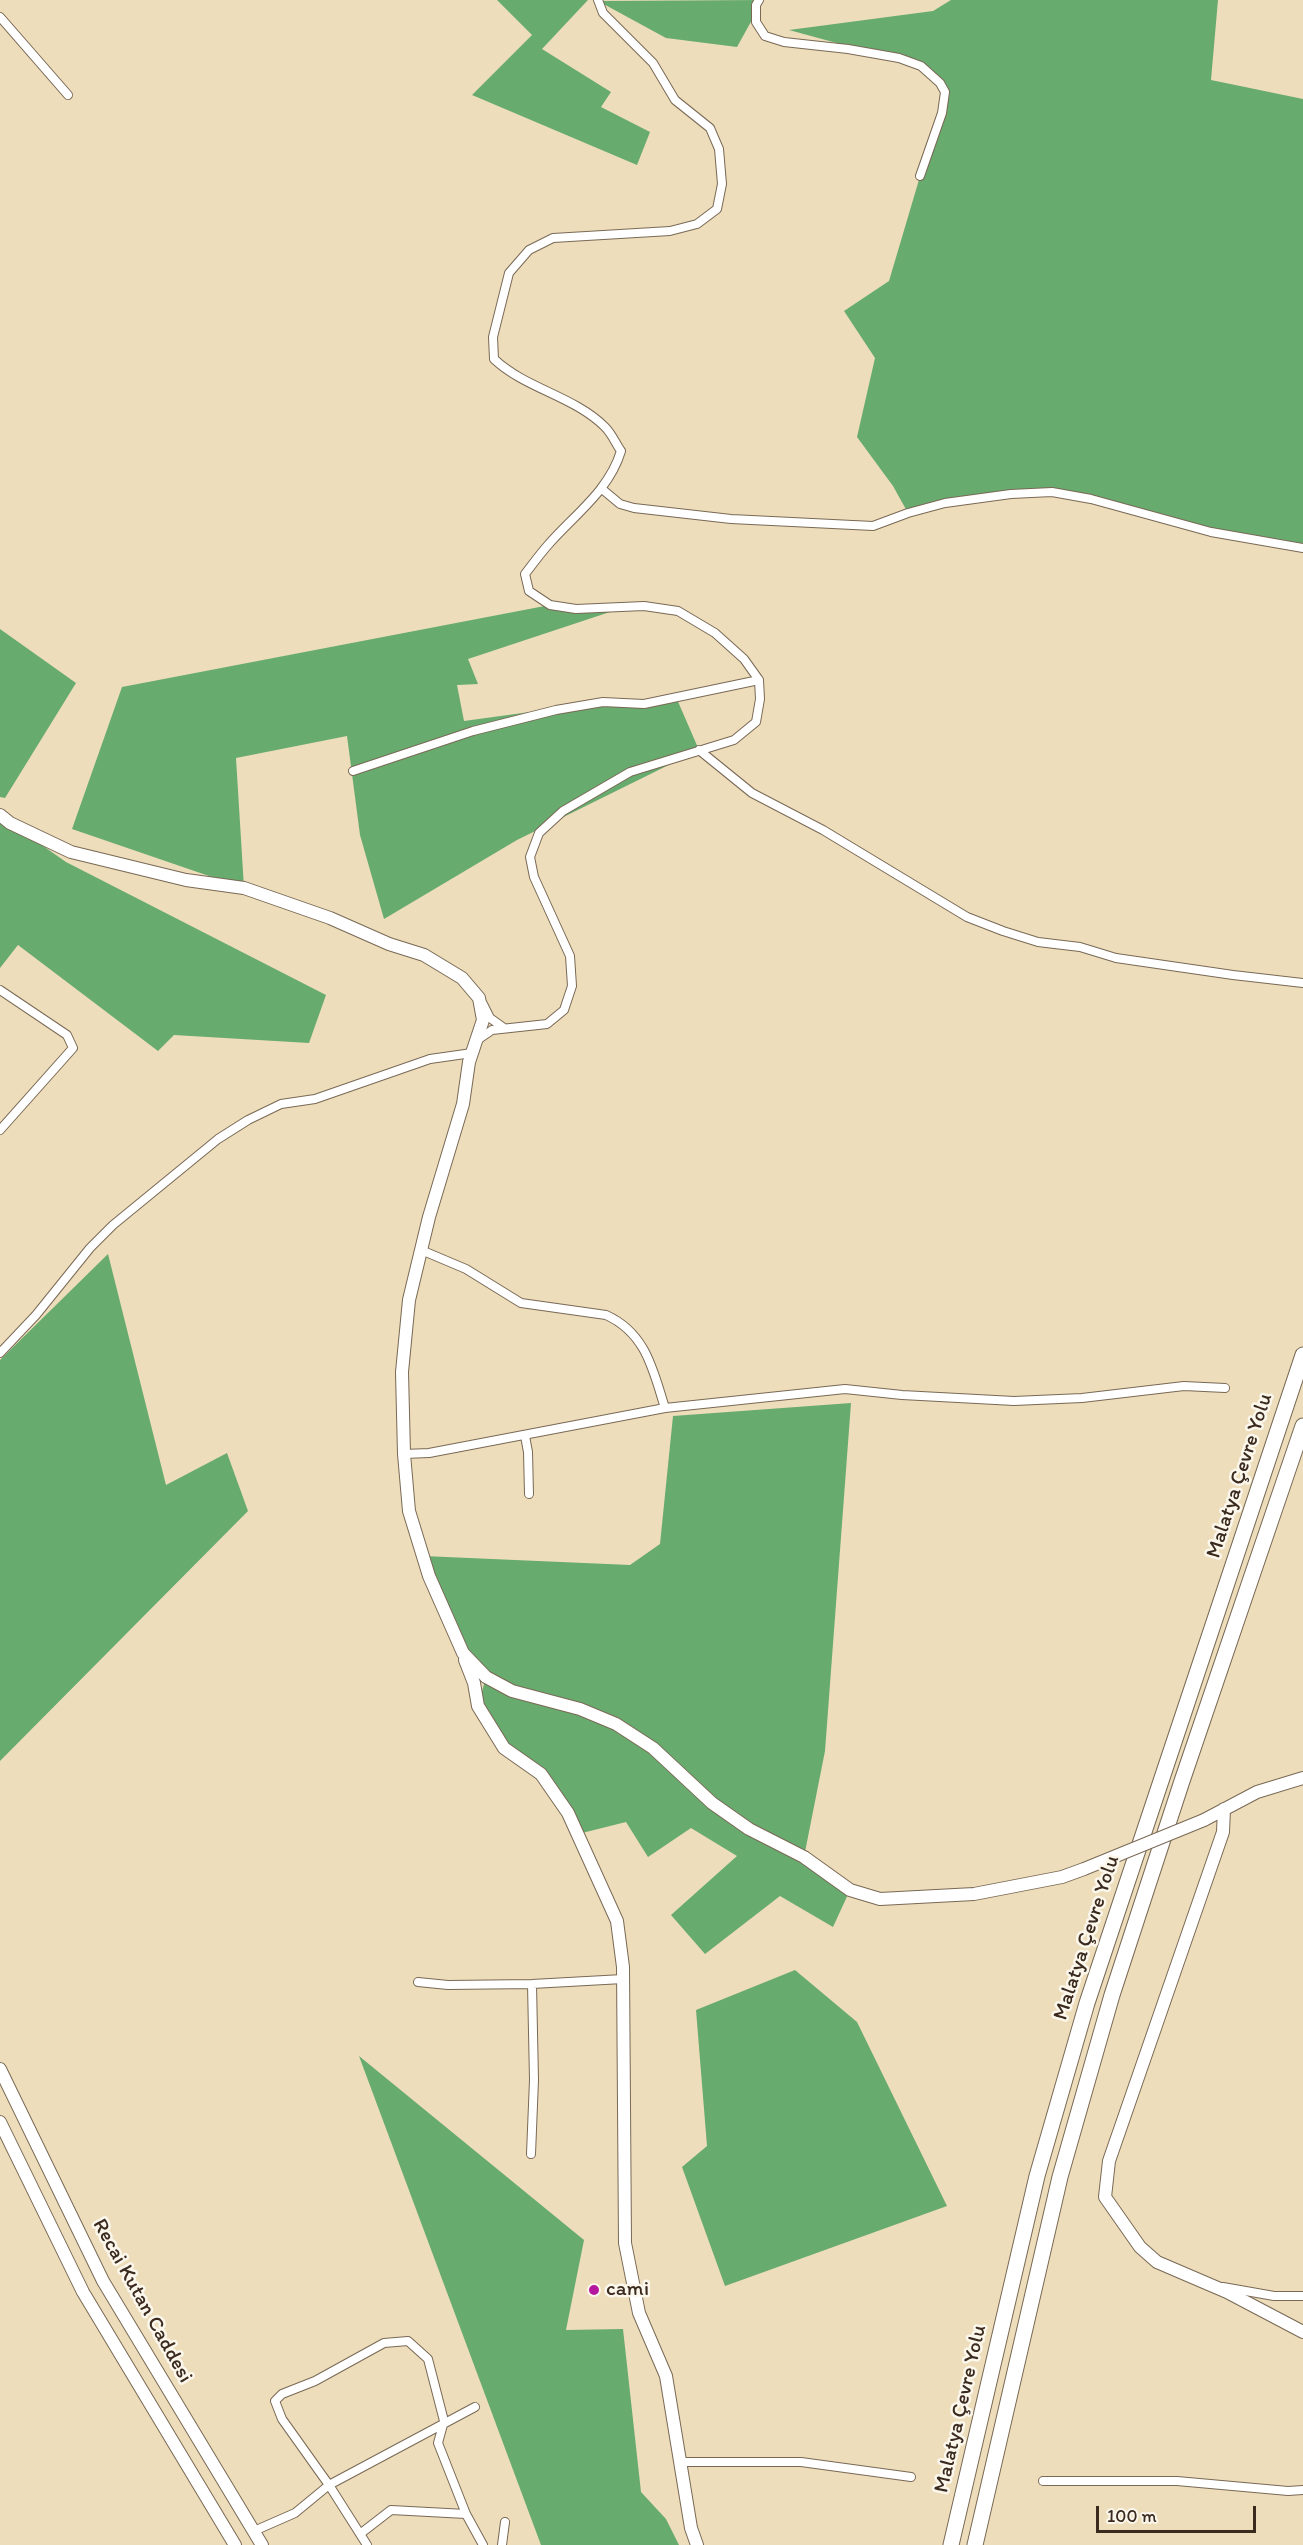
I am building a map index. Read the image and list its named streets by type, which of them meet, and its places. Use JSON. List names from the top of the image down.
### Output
{
  "streets": {
    "highway": ["Malatya Çevre Yolu"],
    "street": ["Recai Kutan Caddesi"]
  },
  "places": ["cami"],
  "scale_bar": "100 m"
}
